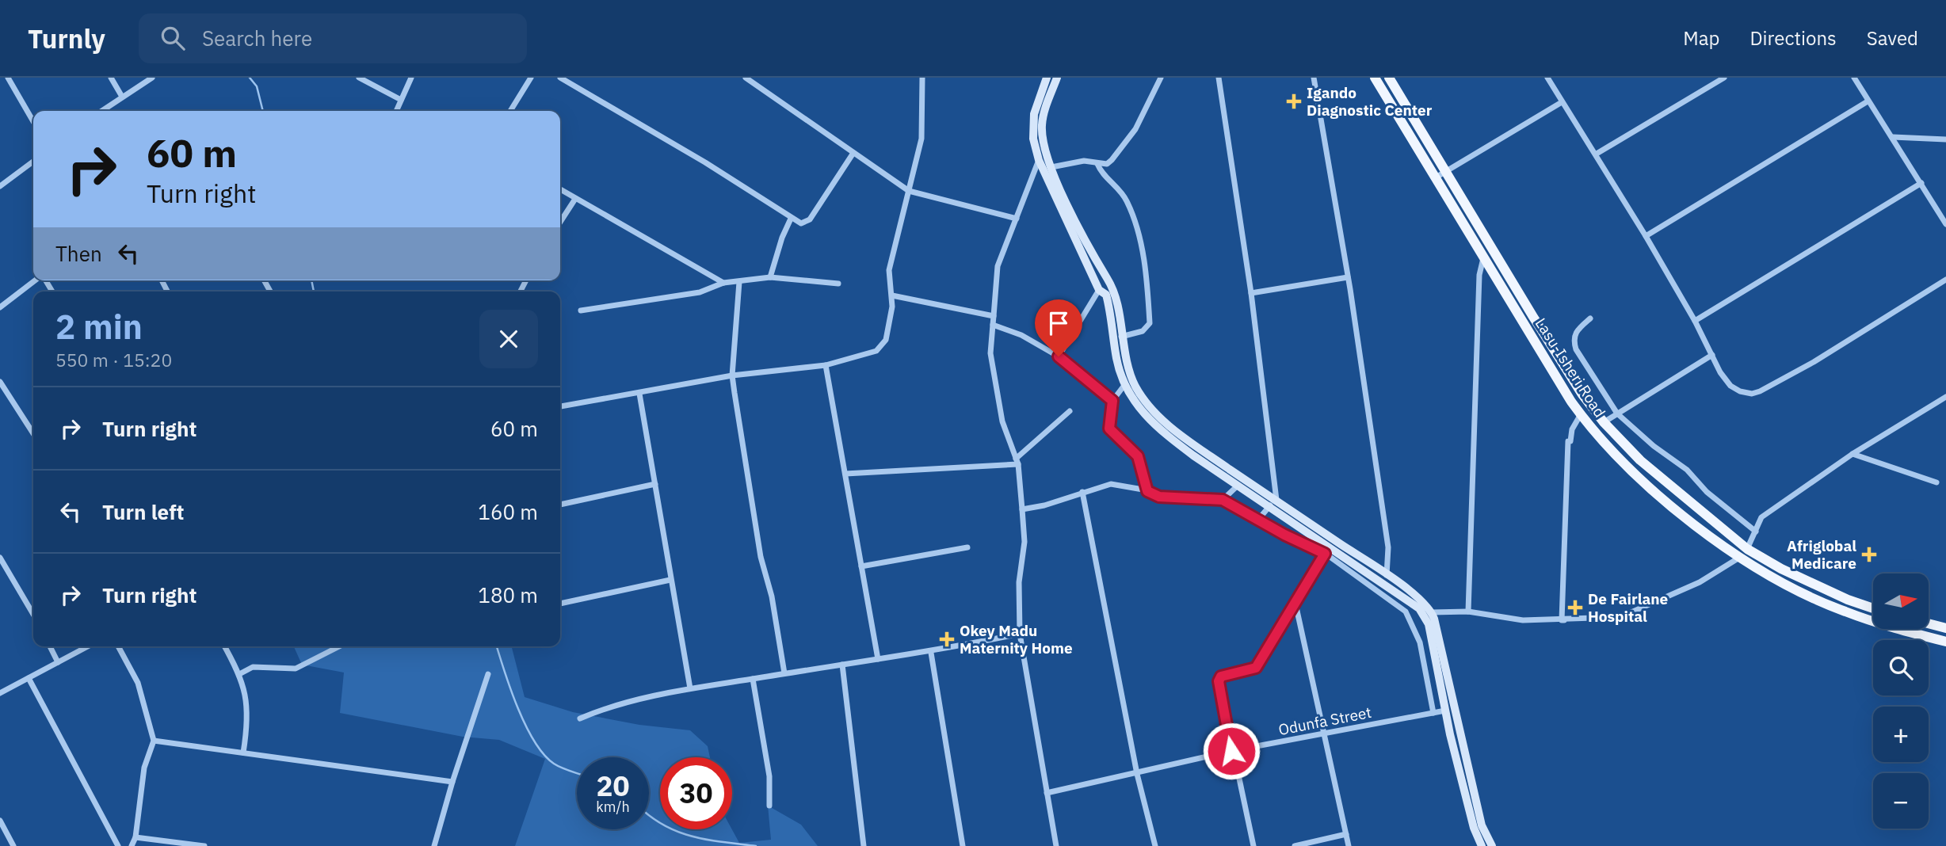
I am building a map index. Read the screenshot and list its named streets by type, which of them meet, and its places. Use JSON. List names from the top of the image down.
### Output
{
  "streets": {
    "main road": ["Lasu-Isheri Road"],
    "street": ["Odunfa Street"]
  },
  "places": {
    "health": [
      "Igando Diagnostic Center",
      "Afriglobal Medicare",
      "De Fairlane Hospital",
      "Okey Madu Maternity Home"
    ]
  },
  "north": "right",
  "page": {
    "header": "Turnly",
    "search": "Search here",
    "nav": ["Map", "Directions", "Saved"],
    "turn": ["60 m", "Turn right"],
    "then": "Then",
    "heading": ["2 min", "550 m · 15:20"],
    "list": [
      {
        "name": "Turn right",
        "value": "60 m"
      },
      {
        "name": "Turn left",
        "value": "160 m"
      },
      {
        "name": "Turn right",
        "value": "180 m"
      }
    ],
    "map_buttons": ["+", "−"],
    "speed": "20 km/h",
    "limit": "30"
  }
}
